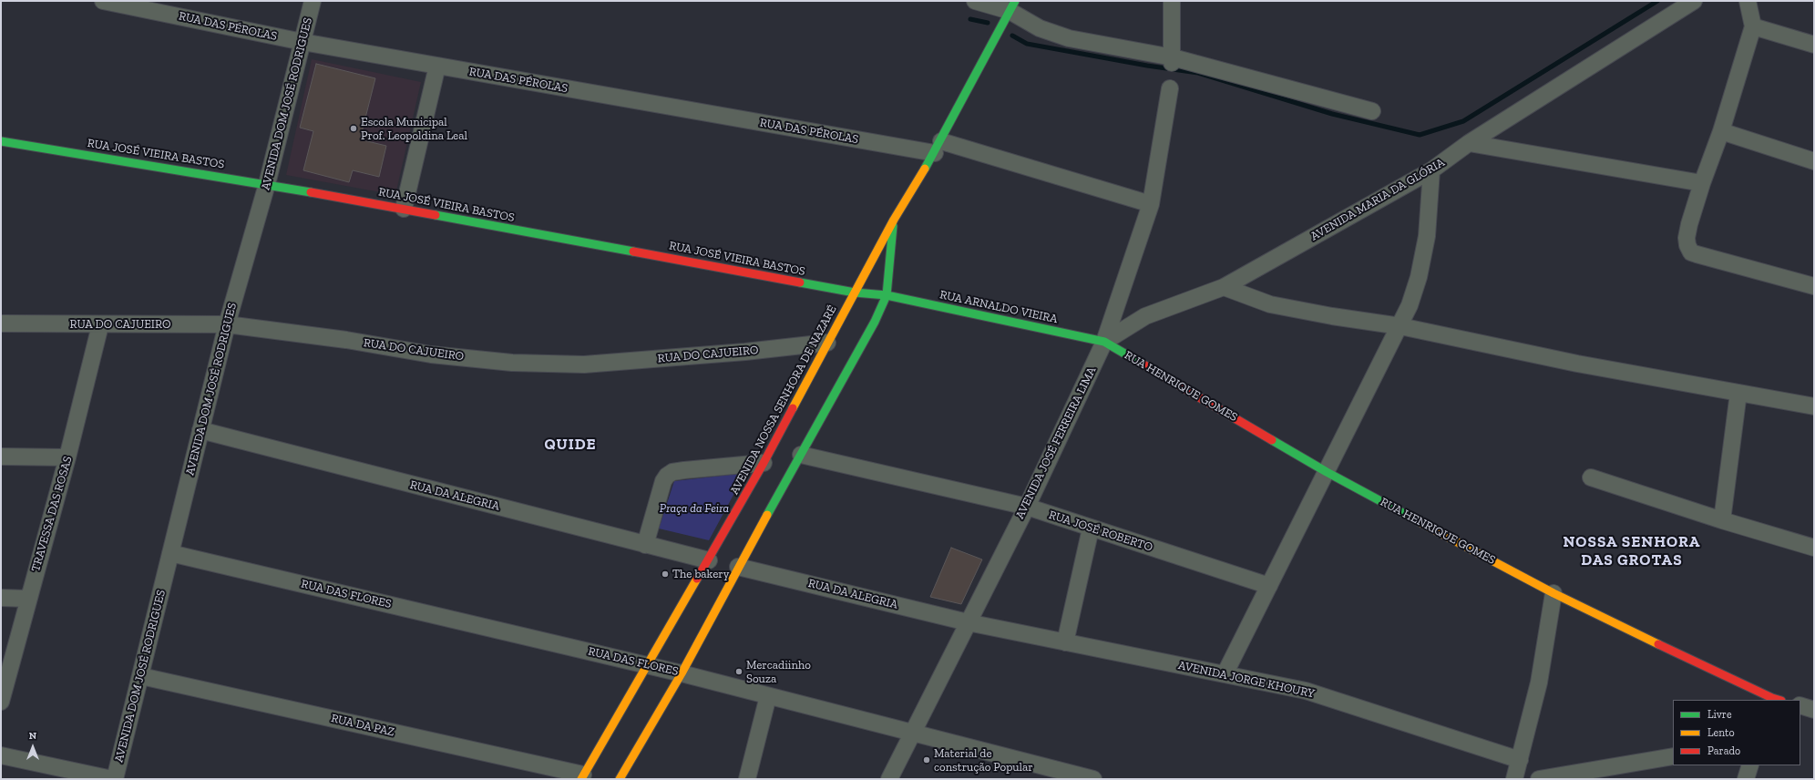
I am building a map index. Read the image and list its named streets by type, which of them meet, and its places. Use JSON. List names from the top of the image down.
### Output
{
  "streets": {
    "street": [
      "RUA DAS PÉROLAS",
      "AVENIDA DOM JOSÉ RODRIGUES",
      "RUA JOSÉ VIEIRA BASTOS",
      "AVENIDA MARIA DA GLÓRIA",
      "RUA ARNALDO VIEIRA",
      "RUA DO CAJUEIRO",
      "RUA HENRIQUE GOMES",
      "AVENIDA NOSSA SENHORA DE NAZARÉ",
      "AVENIDA JOSÉ FERREIRA LIMA",
      "RUA DA ALEGRIA",
      "TRAVESSA DAS ROSAS",
      "RUA JOSÉ ROBERTO",
      "RUA DAS FLORES",
      "AVENIDA JORGE KHOURY",
      "RUA DA PAZ"
    ]
  },
  "crossings": [
    ["RUA DAS PÉROLAS", "AVENIDA DOM JOSÉ RODRIGUES"],
    ["RUA DAS PÉROLAS", "AVENIDA NOSSA SENHORA DE NAZARÉ"],
    ["RUA DAS PÉROLAS", "AVENIDA JOSÉ FERREIRA LIMA"],
    ["AVENIDA DOM JOSÉ RODRIGUES", "RUA JOSÉ VIEIRA BASTOS"],
    ["AVENIDA DOM JOSÉ RODRIGUES", "RUA DO CAJUEIRO"],
    ["AVENIDA DOM JOSÉ RODRIGUES", "RUA DA ALEGRIA"],
    ["AVENIDA DOM JOSÉ RODRIGUES", "RUA DAS FLORES"],
    ["AVENIDA DOM JOSÉ RODRIGUES", "RUA DA PAZ"],
    ["RUA JOSÉ VIEIRA BASTOS", "RUA ARNALDO VIEIRA"],
    ["RUA JOSÉ VIEIRA BASTOS", "AVENIDA NOSSA SENHORA DE NAZARÉ"],
    ["AVENIDA MARIA DA GLÓRIA", "RUA ARNALDO VIEIRA"],
    ["AVENIDA MARIA DA GLÓRIA", "RUA HENRIQUE GOMES"],
    ["AVENIDA MARIA DA GLÓRIA", "AVENIDA JOSÉ FERREIRA LIMA"],
    ["RUA ARNALDO VIEIRA", "RUA HENRIQUE GOMES"],
    ["RUA ARNALDO VIEIRA", "AVENIDA NOSSA SENHORA DE NAZARÉ"],
    ["RUA ARNALDO VIEIRA", "AVENIDA JOSÉ FERREIRA LIMA"],
    ["RUA DO CAJUEIRO", "AVENIDA NOSSA SENHORA DE NAZARÉ"],
    ["RUA DO CAJUEIRO", "TRAVESSA DAS ROSAS"],
    ["RUA HENRIQUE GOMES", "AVENIDA JOSÉ FERREIRA LIMA"],
    ["AVENIDA NOSSA SENHORA DE NAZARÉ", "RUA DA ALEGRIA"],
    ["AVENIDA NOSSA SENHORA DE NAZARÉ", "RUA JOSÉ ROBERTO"],
    ["AVENIDA NOSSA SENHORA DE NAZARÉ", "RUA DAS FLORES"],
    ["AVENIDA NOSSA SENHORA DE NAZARÉ", "RUA DA PAZ"],
    ["AVENIDA JOSÉ FERREIRA LIMA", "RUA DA ALEGRIA"],
    ["AVENIDA JOSÉ FERREIRA LIMA", "RUA JOSÉ ROBERTO"],
    ["AVENIDA JOSÉ FERREIRA LIMA", "RUA DAS FLORES"],
    ["AVENIDA JOSÉ FERREIRA LIMA", "AVENIDA JORGE KHOURY"],
    ["RUA DA ALEGRIA", "AVENIDA JORGE KHOURY"]
  ],
  "districts": ["QUIDE", "NOSSA SENHORA DAS GROTAS"],
  "parks": ["Praça da Feira"],
  "places": [
    "Escola Municipal Prof. Leopoldina Leal",
    "The bakery",
    "Mercadiinho Souza",
    "Material de construção Popular"
  ],
  "legend": ["Livre", "Lento", "Parado"],
  "north": "top"
}
